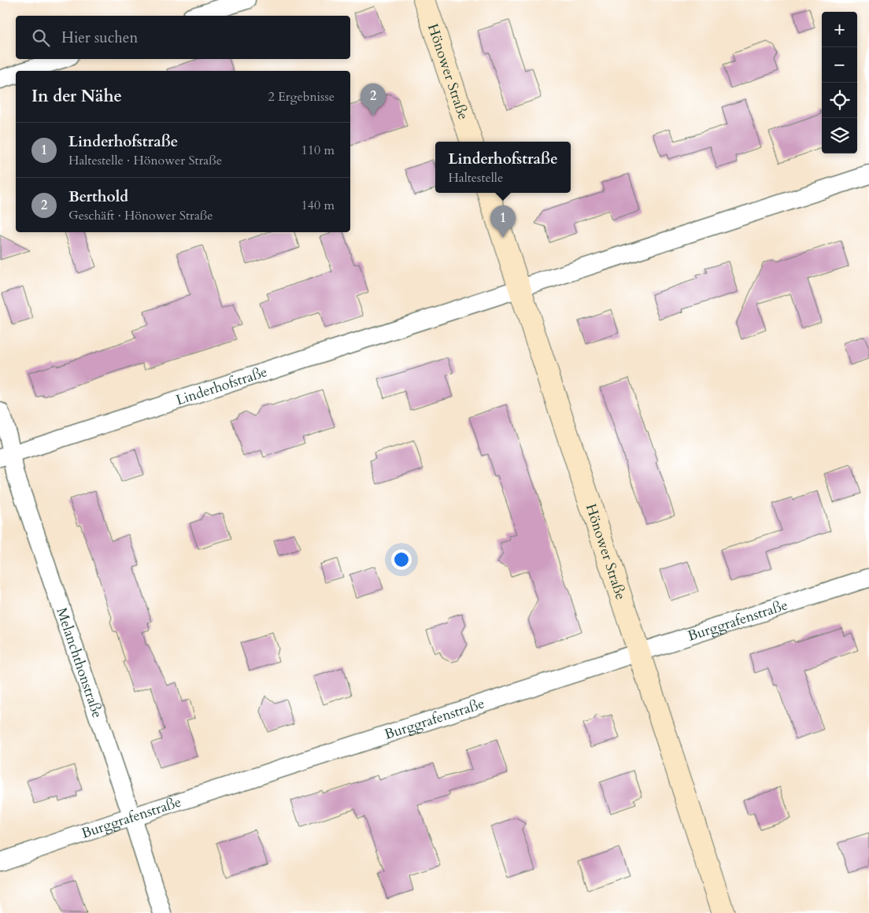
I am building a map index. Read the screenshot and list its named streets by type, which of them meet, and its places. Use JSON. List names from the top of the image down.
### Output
{
  "streets": {
    "main road": ["Hönower Straße"],
    "street": ["Linderhofstraße", "Burggrafenstraße", "Melanchthonstraße"]
  },
  "crossings": [
    ["Hönower Straße", "Linderhofstraße"],
    ["Hönower Straße", "Burggrafenstraße"],
    ["Linderhofstraße", "Melanchthonstraße"],
    ["Burggrafenstraße", "Melanchthonstraße"]
  ],
  "page": {
    "map_buttons": ["+", "−"],
    "search": "Hier suchen",
    "heading": ["In der Nähe", "2 Ergebnisse"],
    "pins": ["2", "1"],
    "list": [
      {
        "mark": "1",
        "name": "Linderhofstraße",
        "note": "Haltestelle · Hönower Straße",
        "value": "110 m"
      },
      {
        "mark": "2",
        "name": "Berthold",
        "note": "Geschäft · Hönower Straße",
        "value": "140 m"
      }
    ],
    "popup": ["Linderhofstraße", "Haltestelle"]
  }
}
